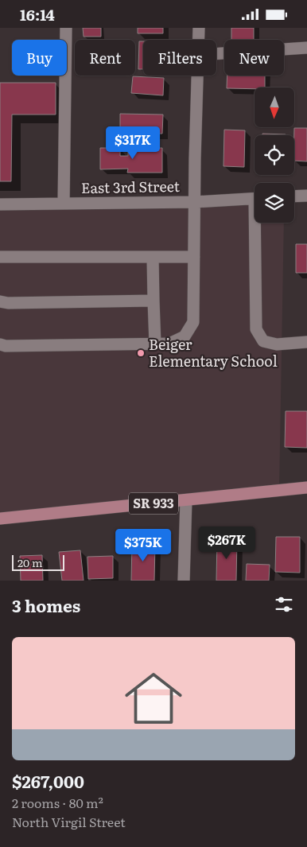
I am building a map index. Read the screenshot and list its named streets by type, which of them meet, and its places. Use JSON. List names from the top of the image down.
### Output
{
  "streets": {
    "main road": ["SR 933"],
    "street": ["East 3rd Street"]
  },
  "places": ["Beiger Elementary School"],
  "scale_bar": "20 m",
  "north": "bottom",
  "page": {
    "status": "16:14",
    "chip": [
      "Buy",
      "Rent",
      "Filters",
      "New"
    ],
    "price": ["$317K", "$267K", "$375K"],
    "scale": "20 m",
    "heading": "3 homes",
    "list": [
      {
        "name": "$267,000",
        "note": "2 rooms · 80 m² · North Virgil Street"
      }
    ]
  }
}
